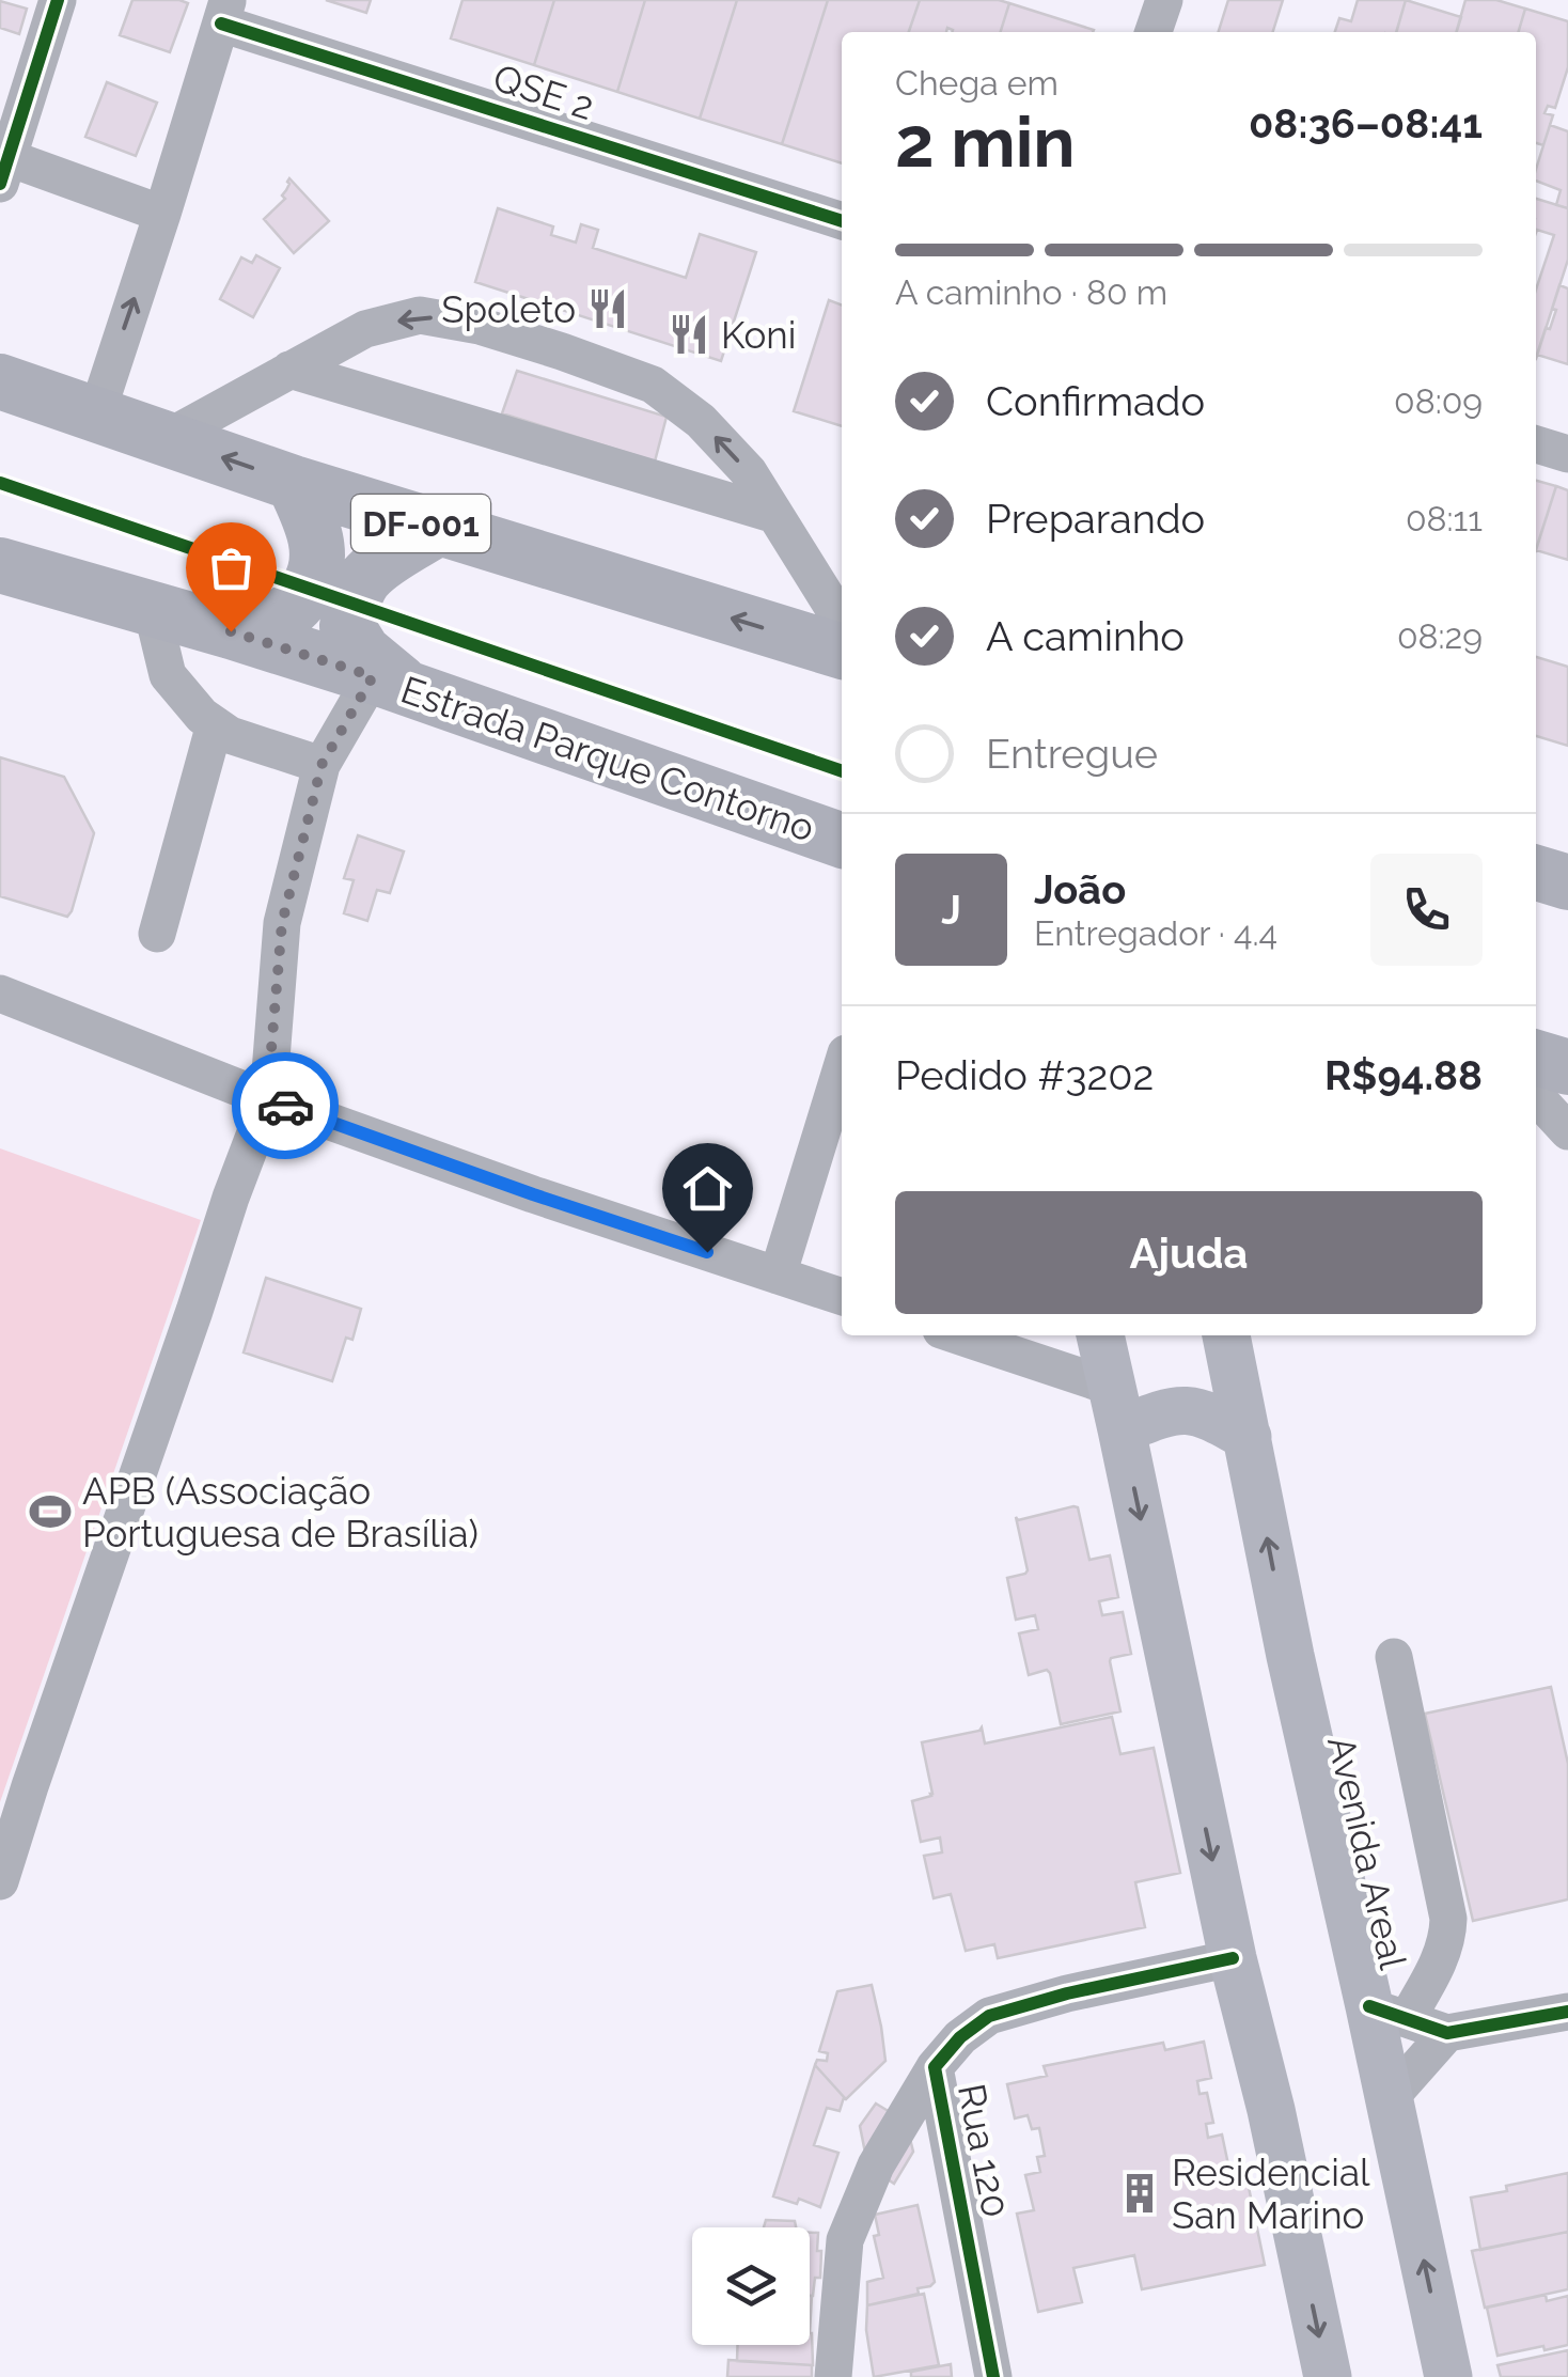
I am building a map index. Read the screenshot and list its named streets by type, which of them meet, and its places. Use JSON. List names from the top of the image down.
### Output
{
  "streets": {
    "highway": ["DF-001", "Estrada Parque Contorno"],
    "main road": ["Avenida Areal"],
    "street": ["QSE 2", "Rua 120"]
  },
  "places": {
    "restaurant": ["Spoleto", "Koni"],
    "sports": ["APB (Associação Portuguesa de Brasília)"],
    "building": ["Residencial San Marino"]
  },
  "page": {
    "heading": ["2 min", "Chega em", "08:36–08:41"],
    "panel": [
      "João",
      "Entregador · 4.4",
      "Pedido #3202",
      "R$94.88"
    ],
    "bar": "A caminho · 80 m",
    "list": [
      ["Confirmado", "08:09"],
      ["Preparando", "08:11"],
      ["A caminho", "08:29"],
      "Entregue"
    ],
    "round": "J",
    "buttons": "Ajuda"
  }
}
